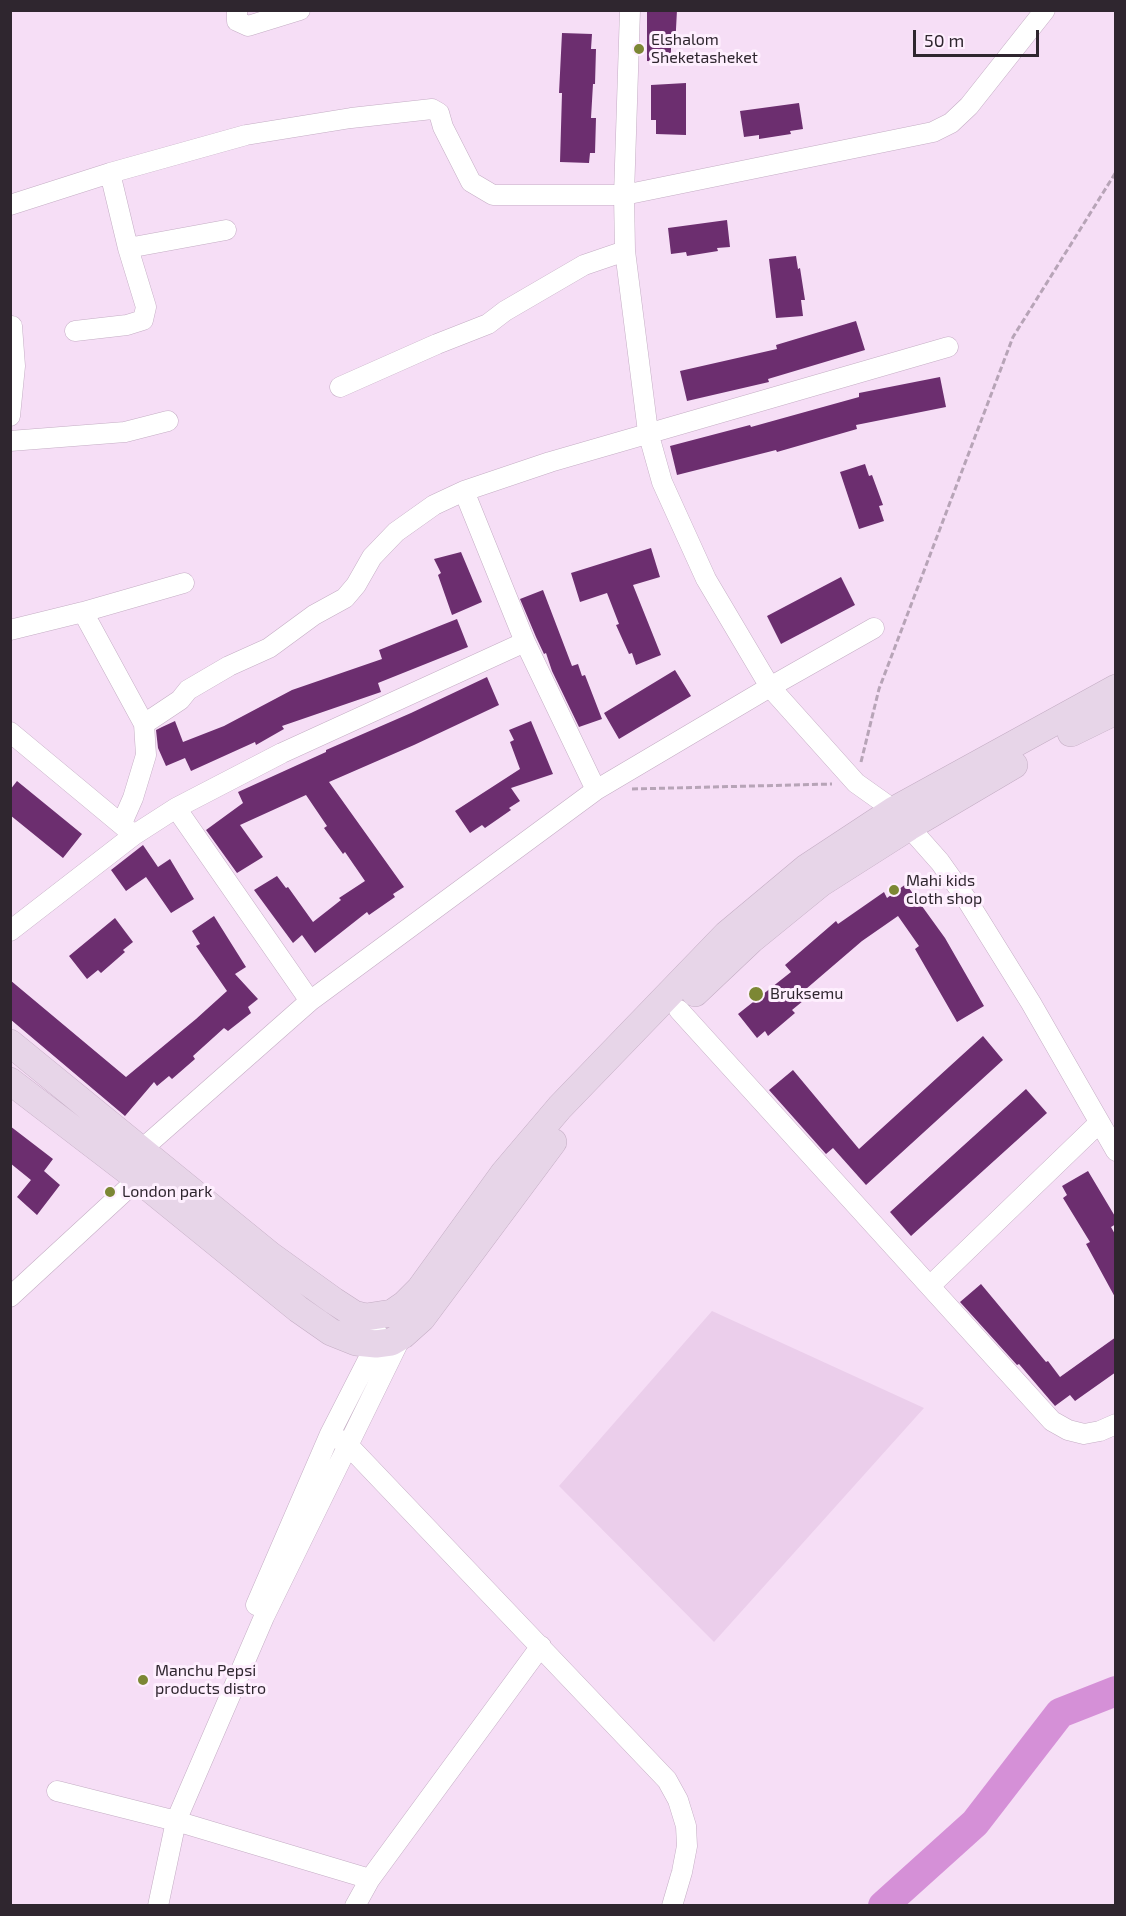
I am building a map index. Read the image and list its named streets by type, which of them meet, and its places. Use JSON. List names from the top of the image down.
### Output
{
  "places": [
    "Elshalom Sheketasheket",
    "Mahi kids cloth shop",
    "Bruksemu",
    "London park",
    "Manchu Pepsi products distro"
  ],
  "scale_bar": "50 m"
}
